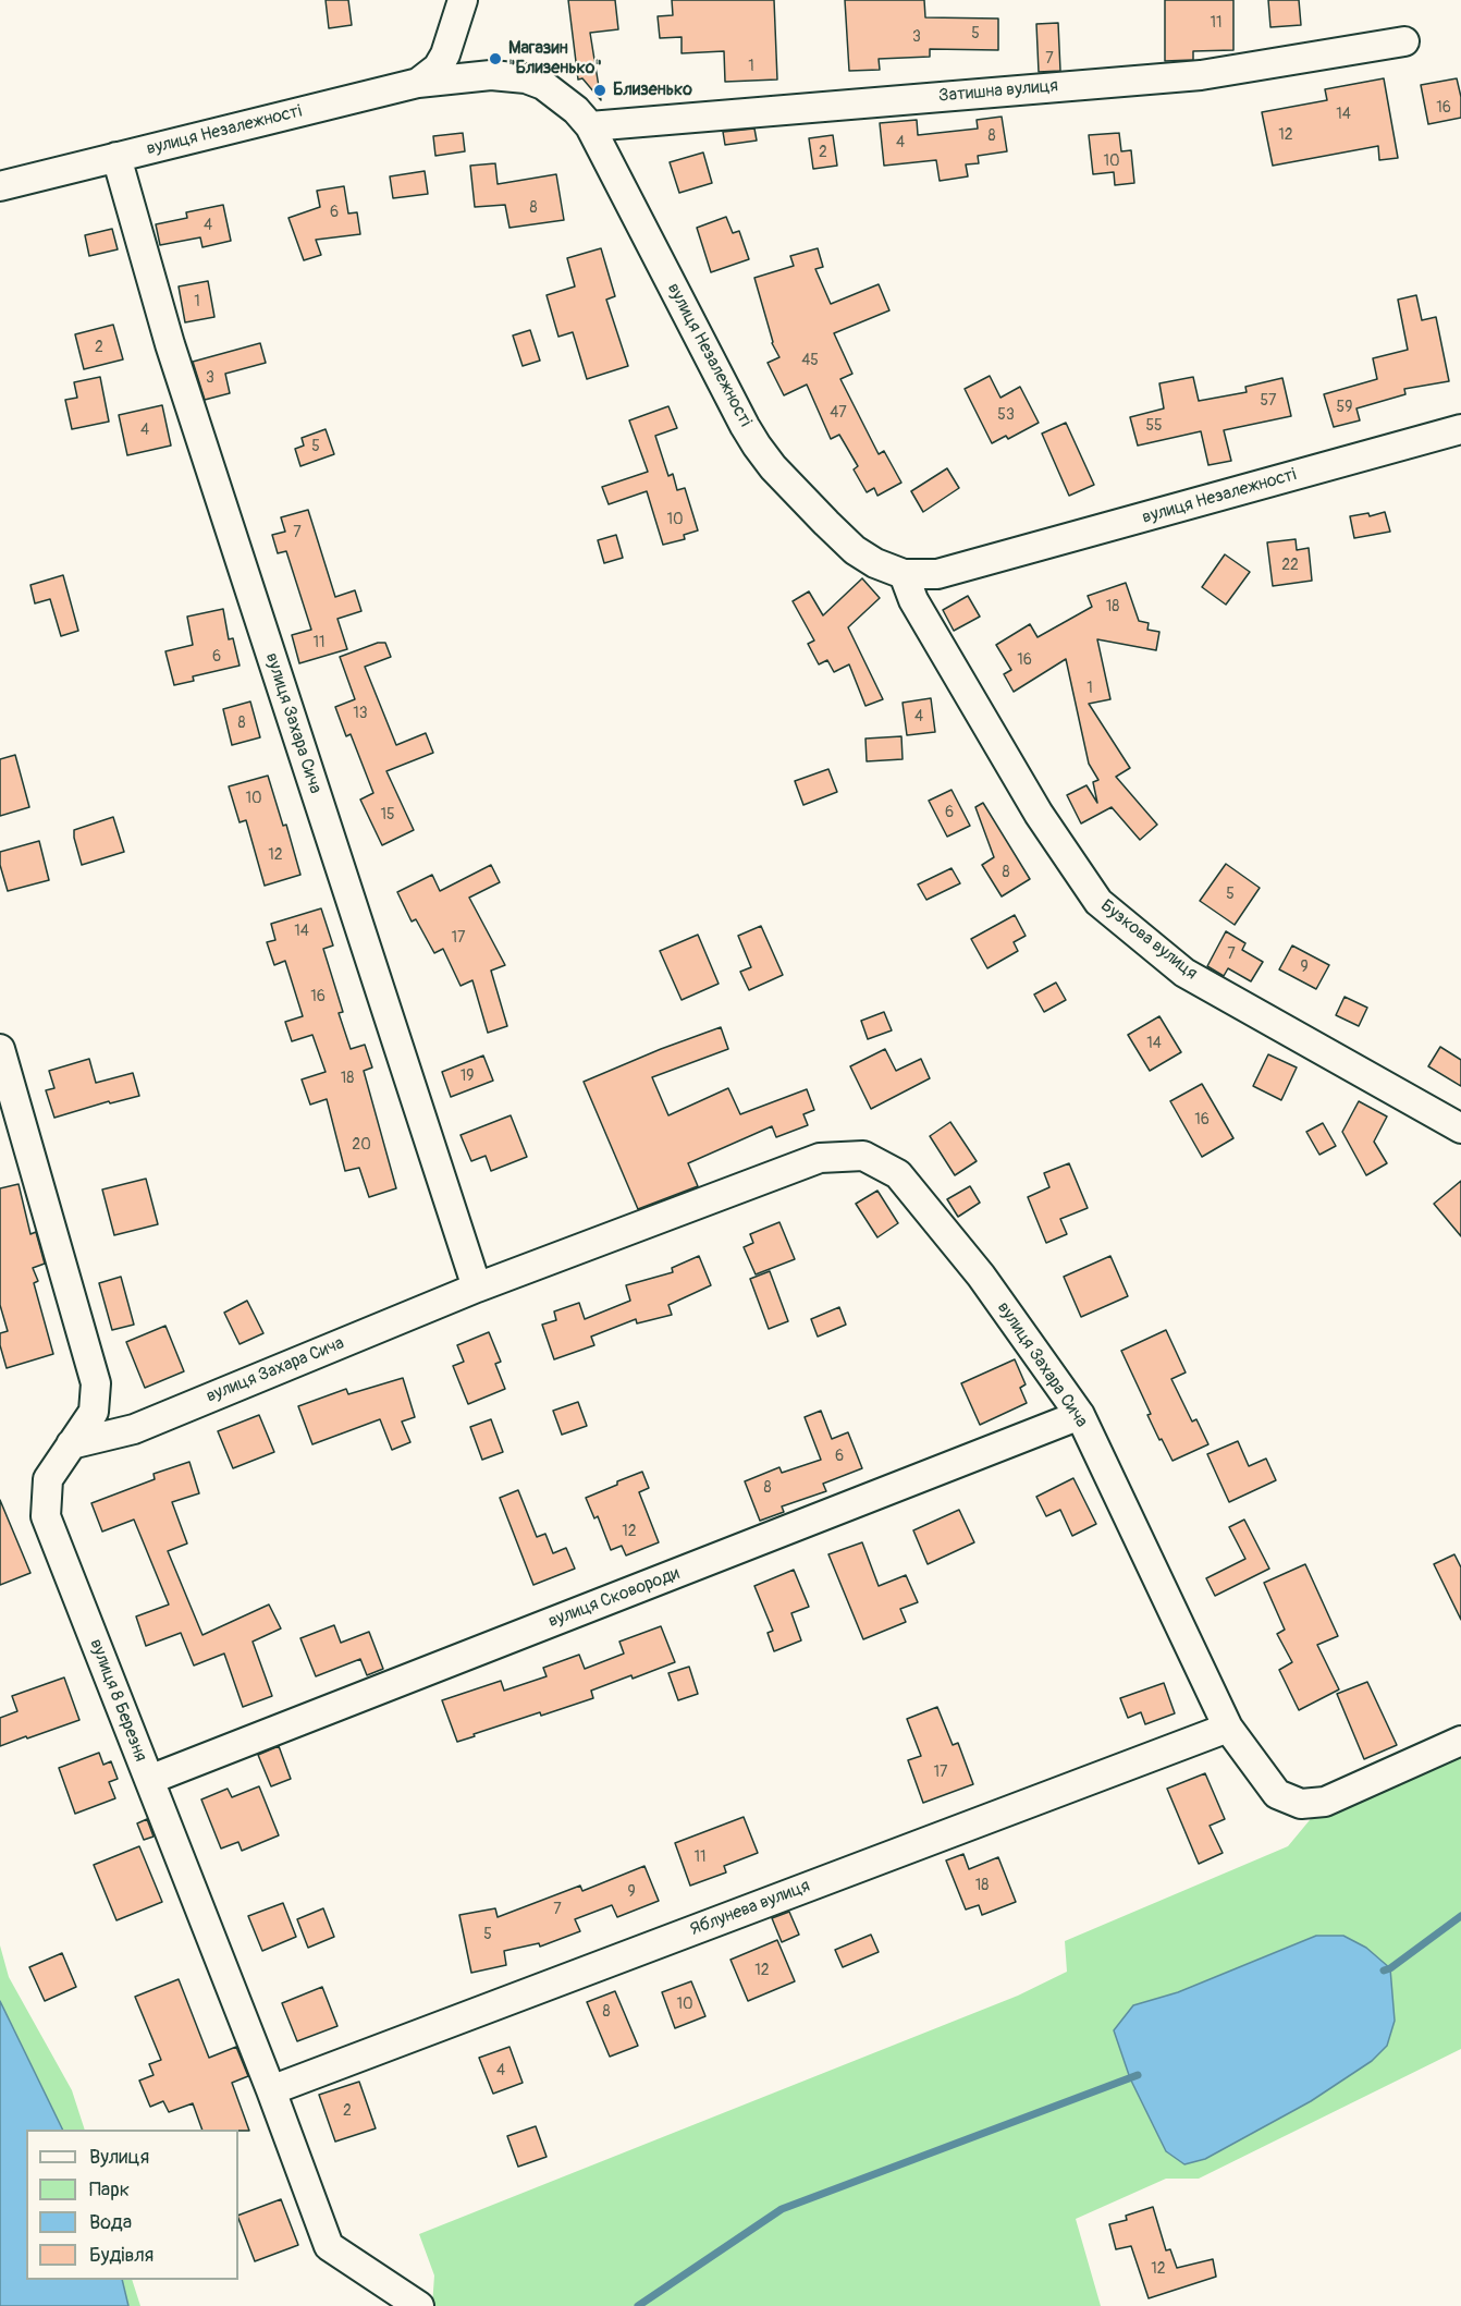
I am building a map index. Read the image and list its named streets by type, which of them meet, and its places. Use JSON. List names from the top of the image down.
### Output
{
  "streets": {
    "street": [
      "Затишна вулиця",
      "вулиця Незалежності",
      "вулиця Захара Сича",
      "Бузкова вулиця",
      "вулиця Сковороди",
      "вулиця 8 Березня",
      "Яблунева вулиця"
    ]
  },
  "crossings": [
    ["Затишна вулиця", "вулиця Незалежності"],
    ["вулиця Незалежності", "вулиця Захара Сича"],
    ["вулиця Незалежності", "Бузкова вулиця"],
    ["вулиця Захара Сича", "вулиця Сковороди"],
    ["вулиця Захара Сича", "вулиця 8 Березня"],
    ["вулиця Захара Сича", "Яблунева вулиця"],
    ["вулиця Сковороди", "вулиця 8 Березня"],
    ["вулиця 8 Березня", "Яблунева вулиця"]
  ],
  "places": ["Магазин \"Близенько\"", "Близенько"],
  "house_numbers": [
    "11",
    "5",
    "3",
    "7",
    "1",
    "16",
    "14",
    "12",
    "8",
    "4",
    "2",
    "10",
    "8",
    "6",
    "4",
    "1",
    "2",
    "45",
    "3",
    "57",
    "59",
    "47",
    "53",
    "55",
    "4",
    "5",
    "10",
    "7",
    "22",
    "18",
    "11",
    "6",
    "16",
    "1",
    "13",
    "4",
    "8",
    "10",
    "6",
    "15",
    "12",
    "8",
    "5",
    "14",
    "17",
    "7",
    "9",
    "16",
    "14",
    "19",
    "18",
    "16",
    "20",
    "6",
    "8",
    "12",
    "17",
    "11",
    "18",
    "9",
    "7",
    "5",
    "12",
    "10",
    "8",
    "4",
    "2",
    "12"
  ],
  "legend": [
    "Вулиця",
    "Парк",
    "Вода",
    "Будівля"
  ]
}
